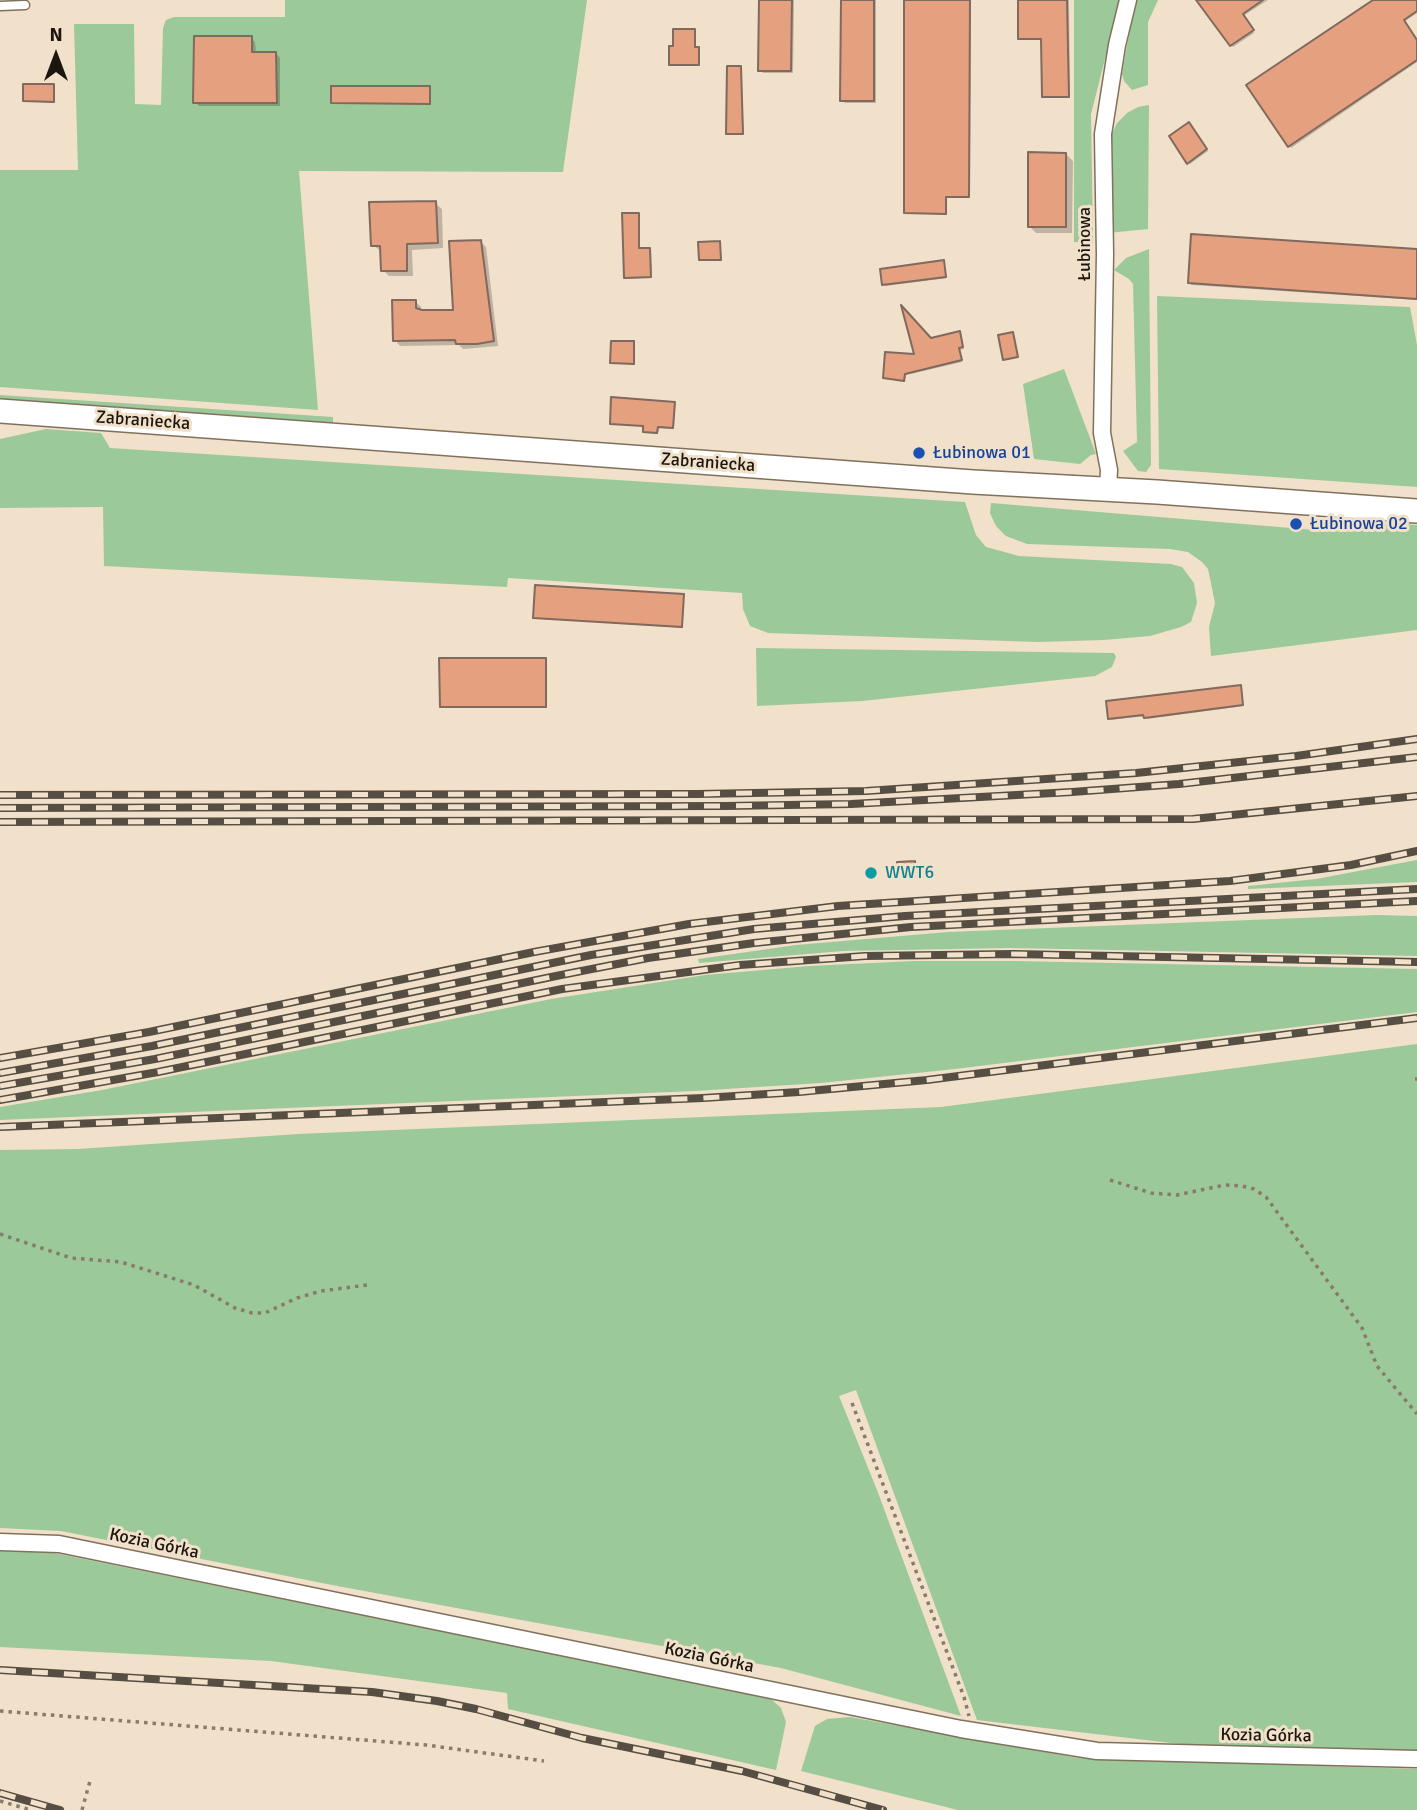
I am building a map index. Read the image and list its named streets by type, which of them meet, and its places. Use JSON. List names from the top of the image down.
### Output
{
  "streets": {
    "main road": ["Zabraniecka"],
    "street": ["Łubinowa", "Kozia Górka"]
  },
  "crossings": [
    ["Łubinowa", "Zabraniecka"]
  ],
  "places": ["Łubinowa 01", "Łubinowa 02", "WWT6"],
  "north": "top"
}
